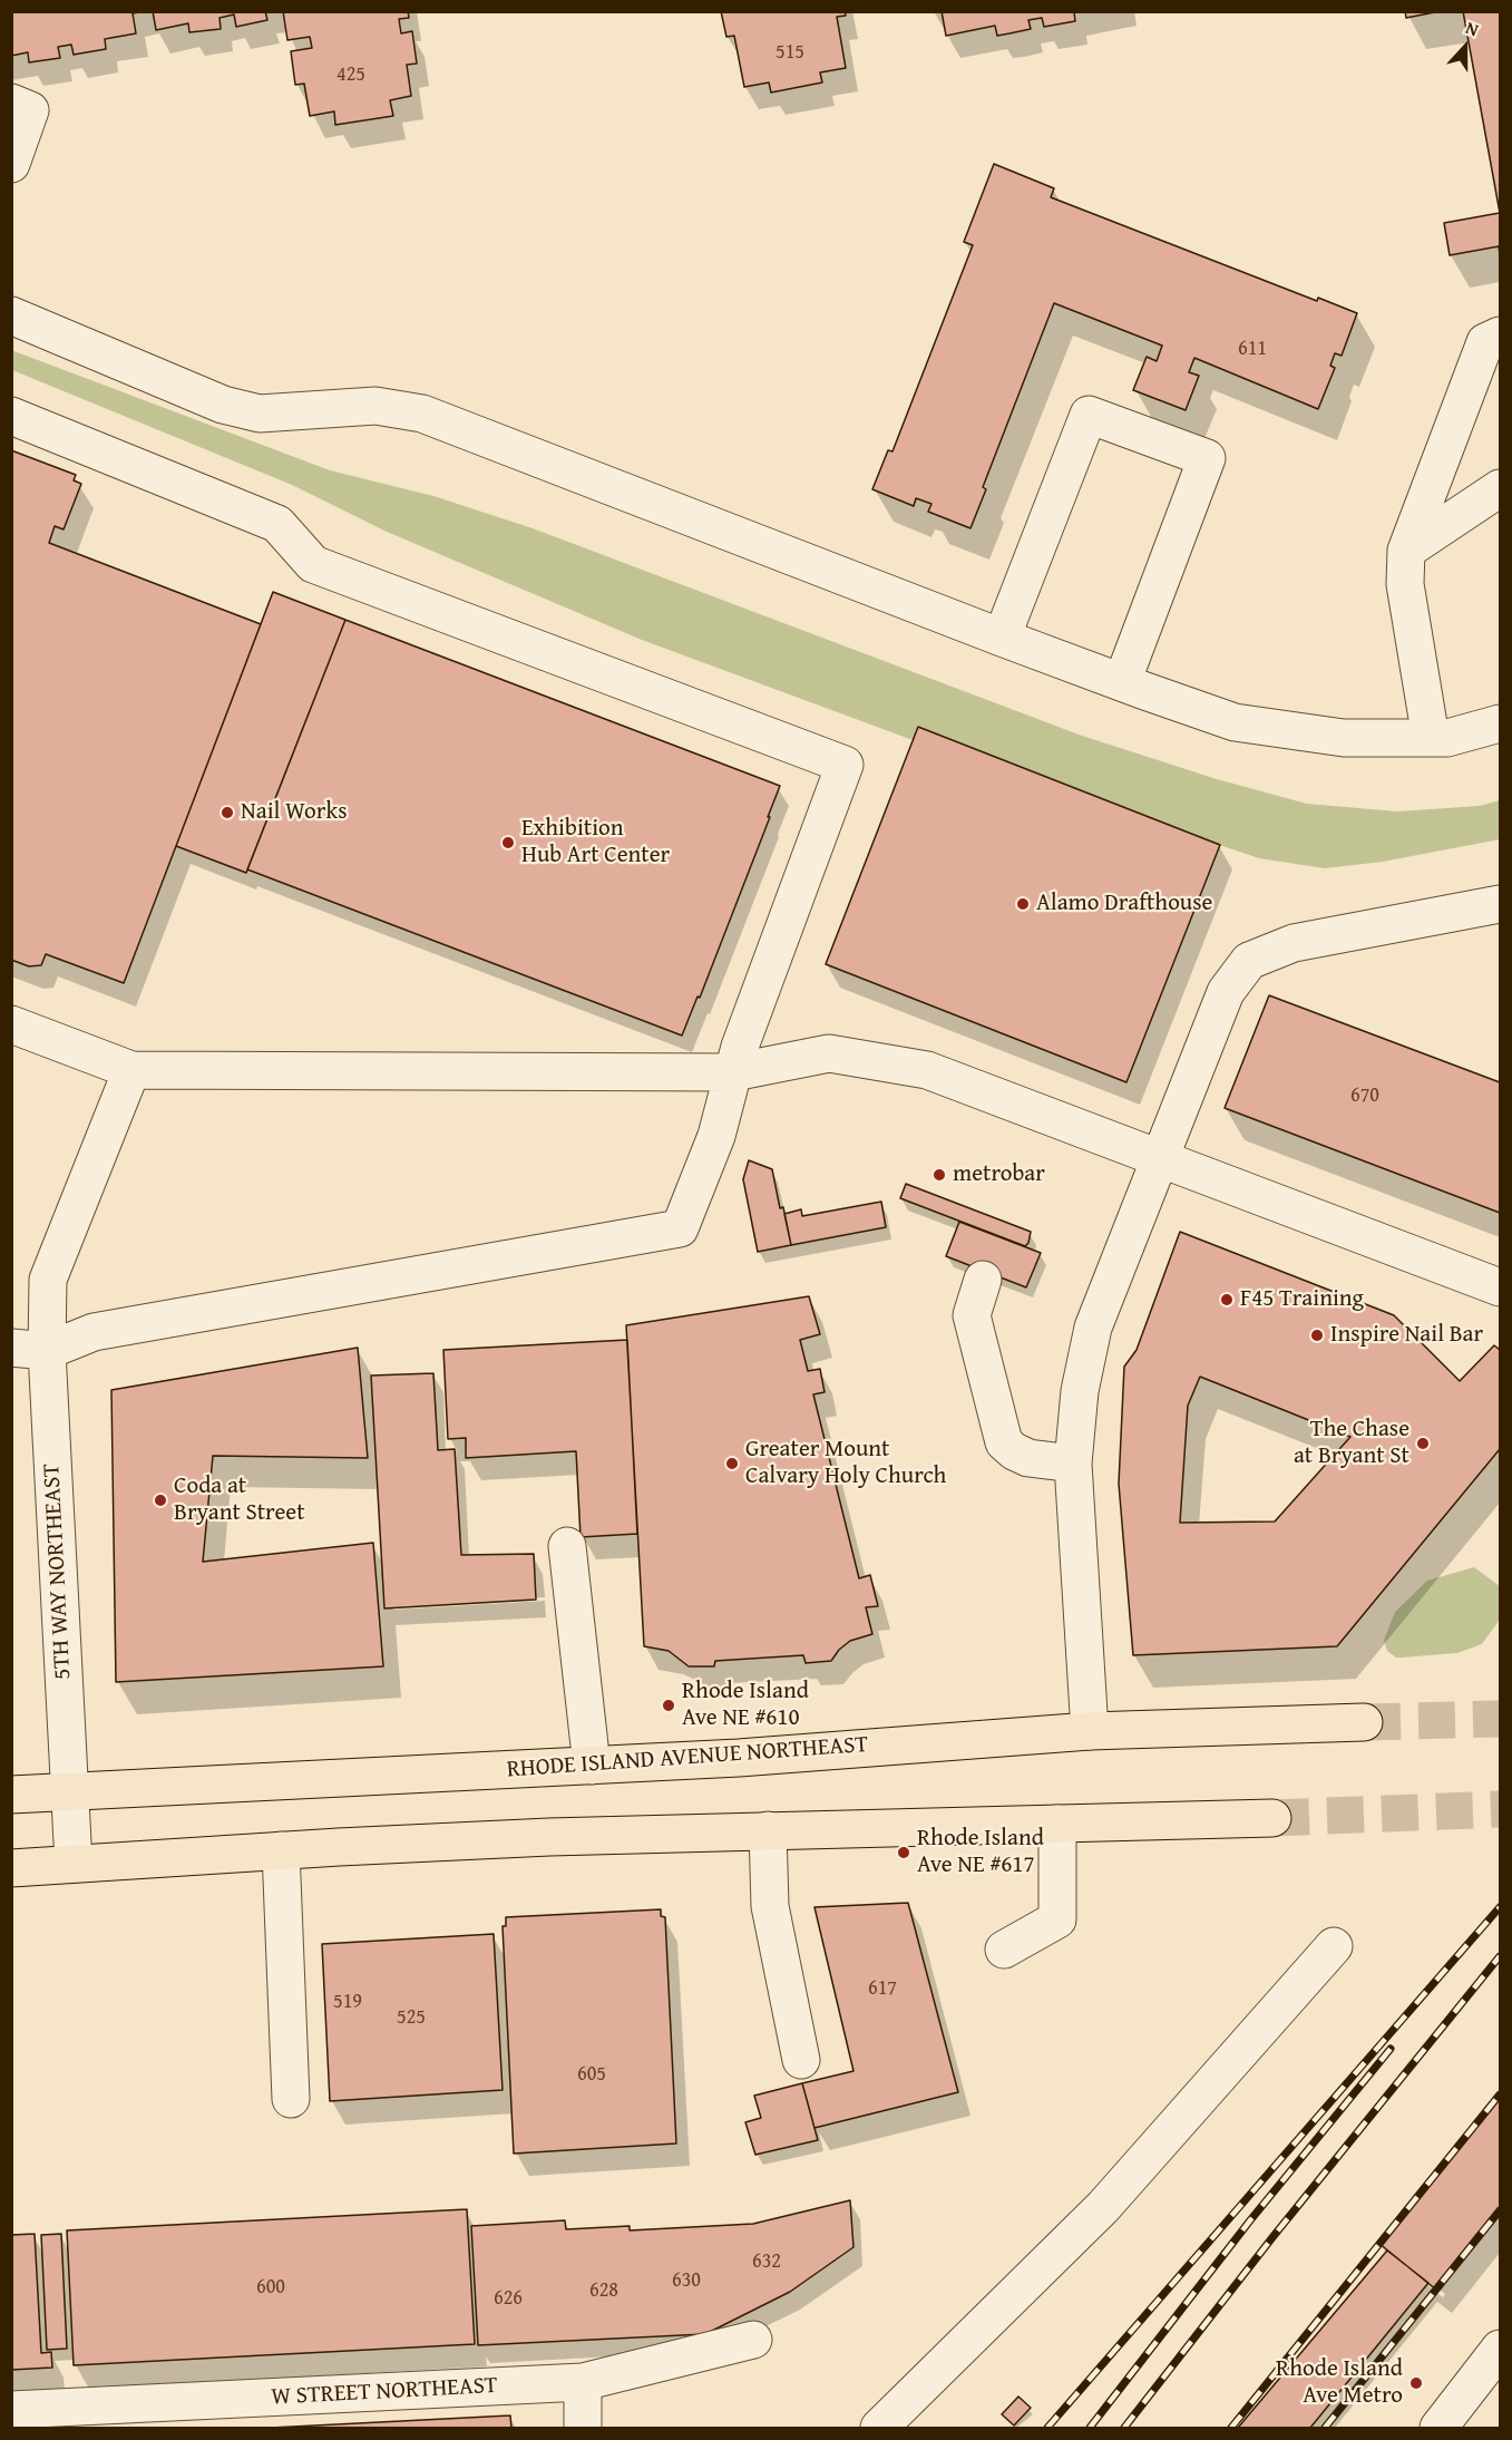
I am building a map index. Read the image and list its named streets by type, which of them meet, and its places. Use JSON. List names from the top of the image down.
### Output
{
  "streets": {
    "main road": ["RHODE ISLAND AVENUE NORTHEAST"],
    "street": ["5TH WAY NORTHEAST", "W STREET NORTHEAST"]
  },
  "crossings": [
    ["5TH WAY NORTHEAST", "RHODE ISLAND AVENUE NORTHEAST"]
  ],
  "places": [
    "Nail Works",
    "Exhibition Hub Art Center",
    "Alamo Drafthouse",
    "metrobar",
    "F45 Training",
    "Inspire Nail Bar",
    "The Chase at Bryant St",
    "Greater Mount Calvary Holy Church",
    "Coda at Bryant Street",
    "Rhode Island Ave NE #610",
    "Rhode Island Ave NE #617",
    "Rhode Island Ave Metro"
  ],
  "house_numbers": [
    "515",
    "425",
    "611",
    "670",
    "617",
    "519",
    "525",
    "605",
    "632",
    "630",
    "600",
    "628",
    "626"
  ],
  "north": "top"
}
